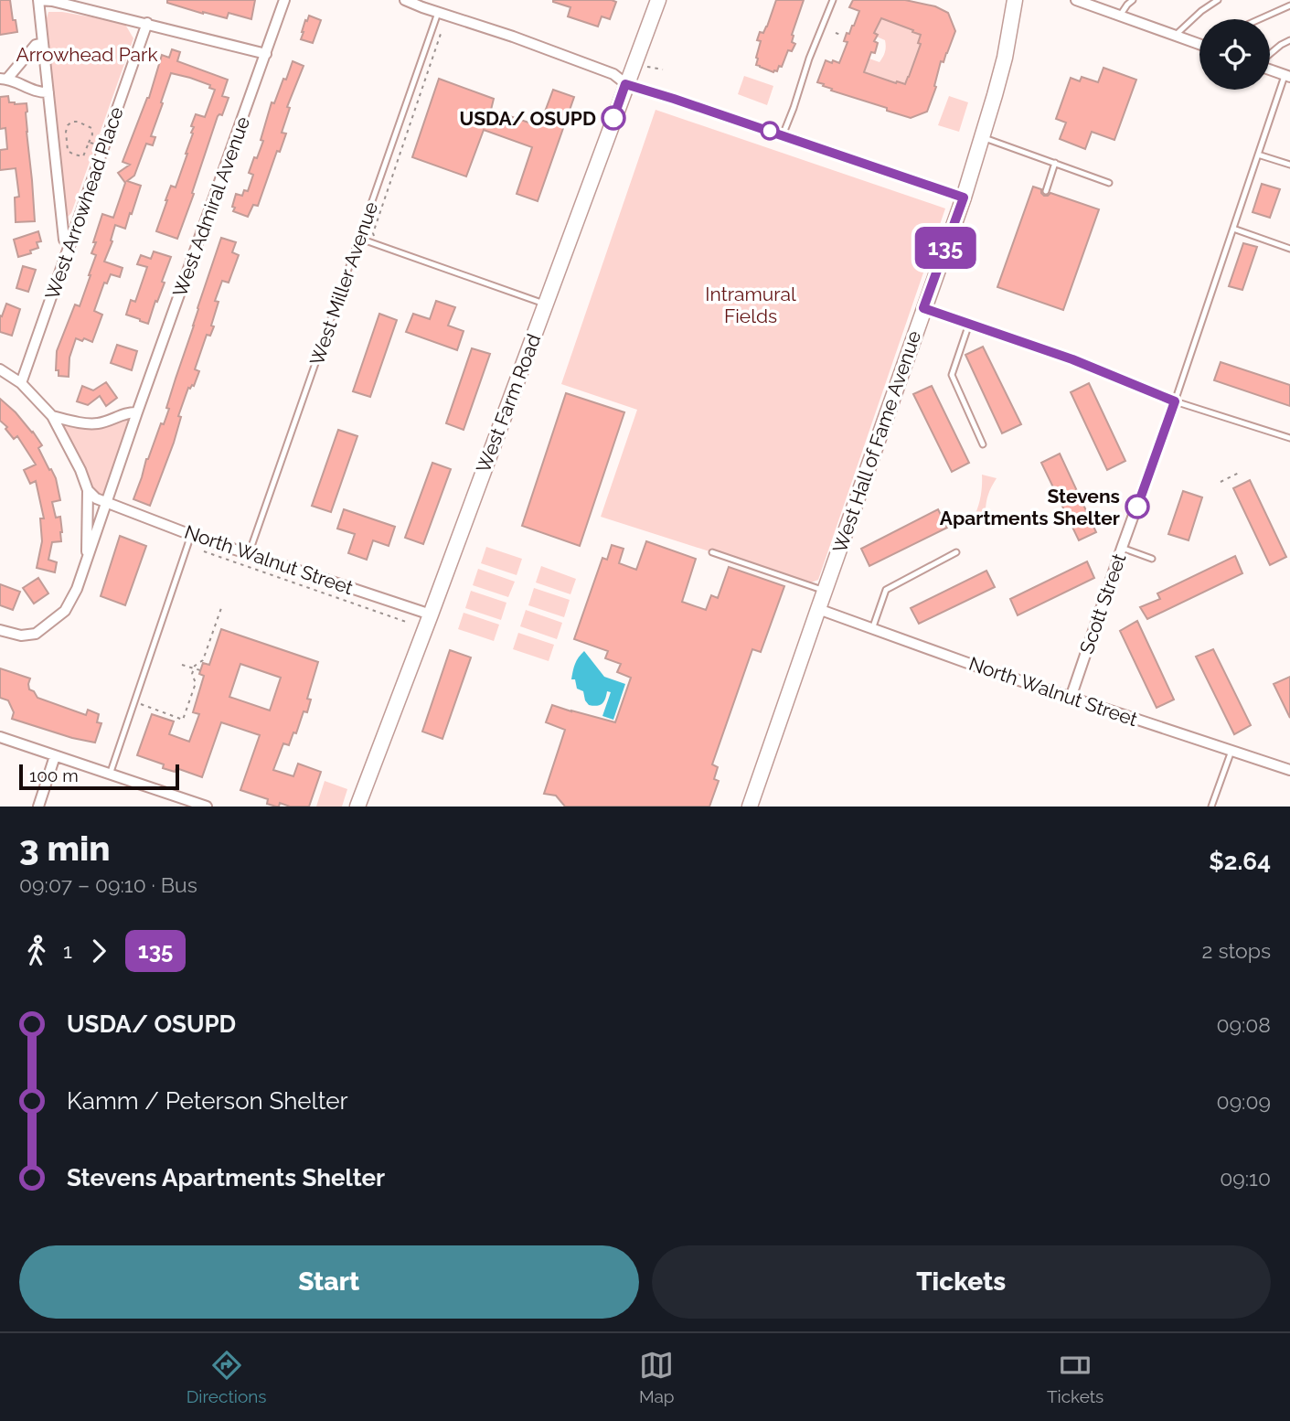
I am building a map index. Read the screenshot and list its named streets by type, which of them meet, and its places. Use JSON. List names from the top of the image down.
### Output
{
  "streets": {
    "street": [
      "West Arrowhead Place",
      "West Admiral Avenue",
      "West Farm Road",
      "West Hall of Fame Avenue",
      "North Walnut Street",
      "Scott Street"
    ],
    "lane": ["West Miller Avenue"]
  },
  "crossings": [
    ["West Admiral Avenue", "North Walnut Street"],
    ["West Miller Avenue", "North Walnut Street"],
    ["West Farm Road", "North Walnut Street"],
    ["West Hall of Fame Avenue", "North Walnut Street"],
    ["North Walnut Street", "Scott Street"]
  ],
  "parks": ["Arrowhead Park", "Intramural Fields"],
  "places": ["USDA/ OSUPD", "Stevens Apartments Shelter"],
  "lines": ["bus line 135"],
  "scale_bar": "100 m",
  "page": {
    "on_map": "135",
    "scale": "100 m",
    "heading": ["3 min", "09:07 – 09:10 · Bus", "$2.64"],
    "legs": ["1", "135", "2 stops"],
    "list": [
      {
        "name": "USDA/ OSUPD",
        "value": "09:08"
      },
      {
        "name": "Kamm / Peterson Shelter",
        "value": "09:09"
      },
      {
        "name": "Stevens Apartments Shelter",
        "value": "09:10"
      }
    ],
    "buttons": ["Start", "Tickets"],
    "tabs": ["Directions", "Map", "Tickets"]
  }
}
